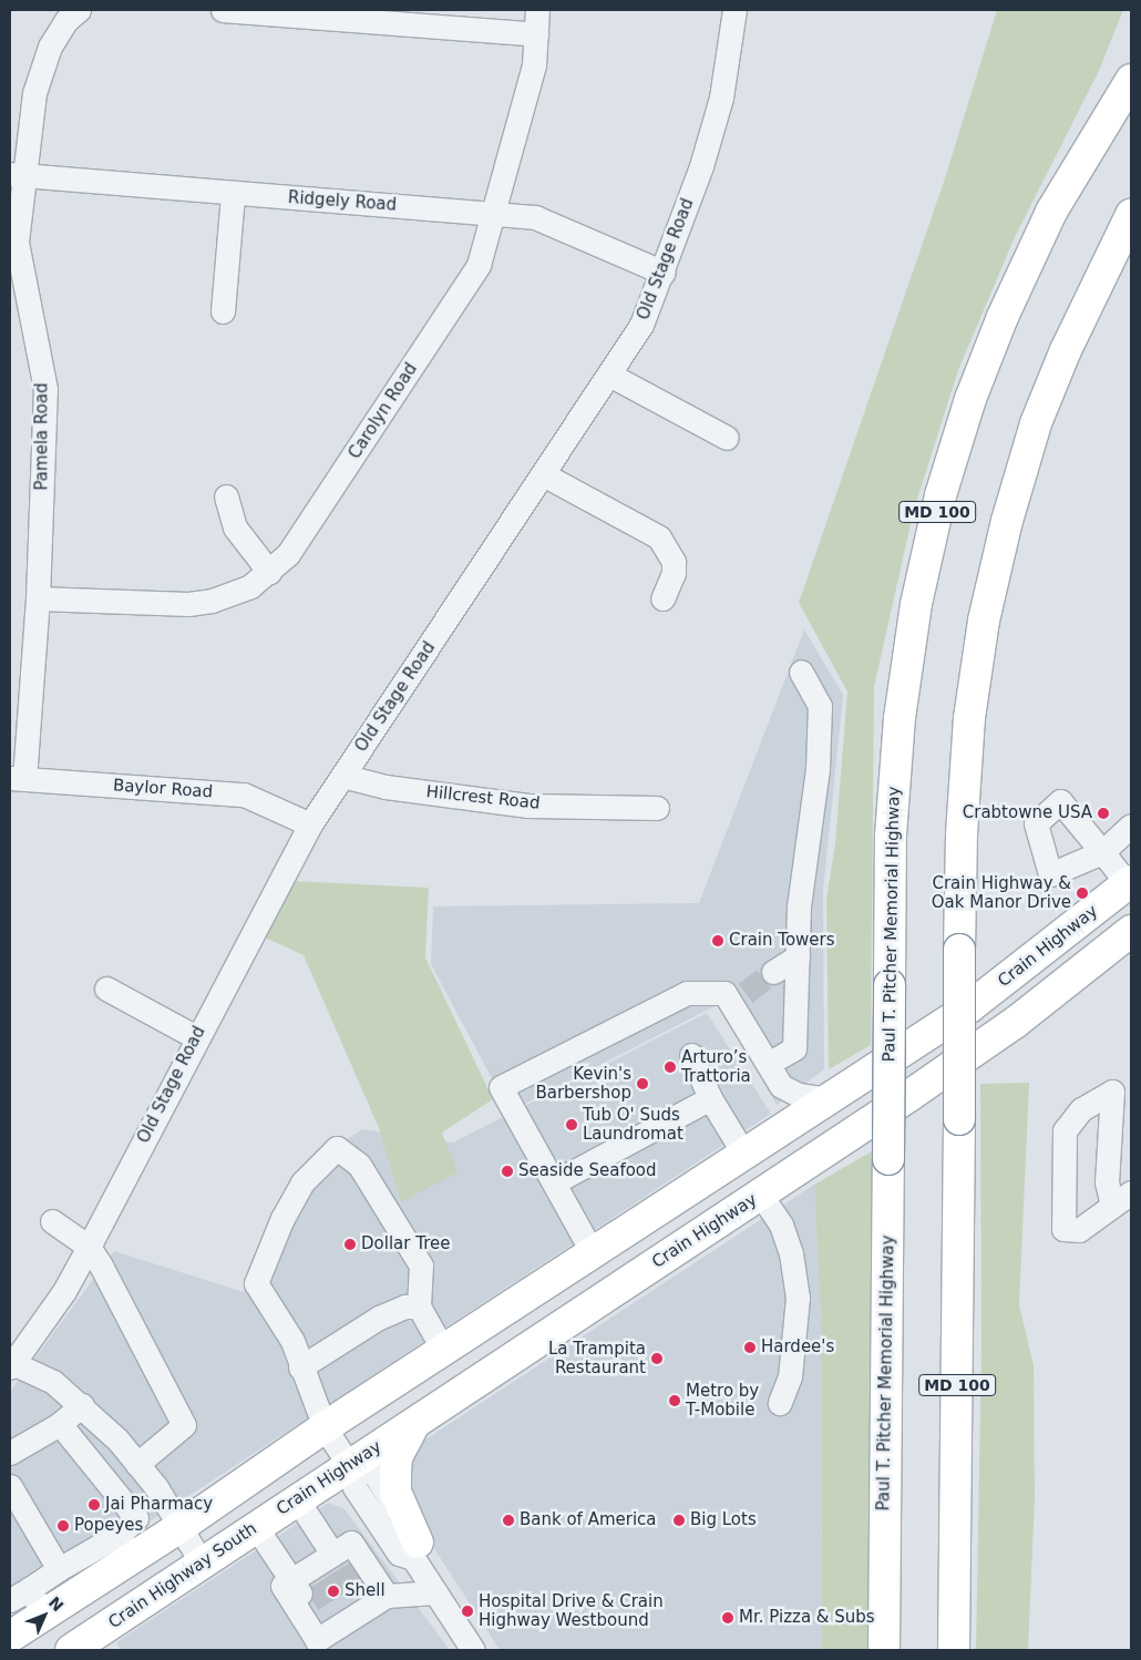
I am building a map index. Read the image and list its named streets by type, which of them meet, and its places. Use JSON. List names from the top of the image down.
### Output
{
  "streets": {
    "main road": [
      "MD 100",
      "Paul T. Pitcher Memorial Highway",
      "Crain Highway",
      "Crain Highway South"
    ],
    "street": [
      "Ridgely Road",
      "Old Stage Road",
      "Carolyn Road",
      "Pamela Road",
      "Baylor Road",
      "Hillcrest Road"
    ]
  },
  "crossings": [
    ["Ridgely Road", "Old Stage Road"],
    ["Ridgely Road", "Carolyn Road"],
    ["Ridgely Road", "Pamela Road"],
    ["Old Stage Road", "Baylor Road"],
    ["Old Stage Road", "Hillcrest Road"],
    ["Carolyn Road", "Pamela Road"],
    ["Pamela Road", "Baylor Road"],
    ["Crain Highway", "Crain Highway South"]
  ],
  "places": [
    "Crabtowne USA",
    "Crain Highway & Oak Manor Drive",
    "Crain Towers",
    "Arturo’s Trattoria",
    "Kevin's Barbershop",
    "Tub O' Suds Laundromat",
    "Seaside Seafood",
    "Dollar Tree",
    "Hardee's",
    "La Trampita Restaurant",
    "Metro by T-Mobile",
    "Jai Pharmacy",
    "Bank of America",
    "Big Lots",
    "Popeyes",
    "Shell",
    "Hospital Drive & Crain Highway Westbound",
    "Mr. Pizza & Subs"
  ],
  "north": "top right"
}
